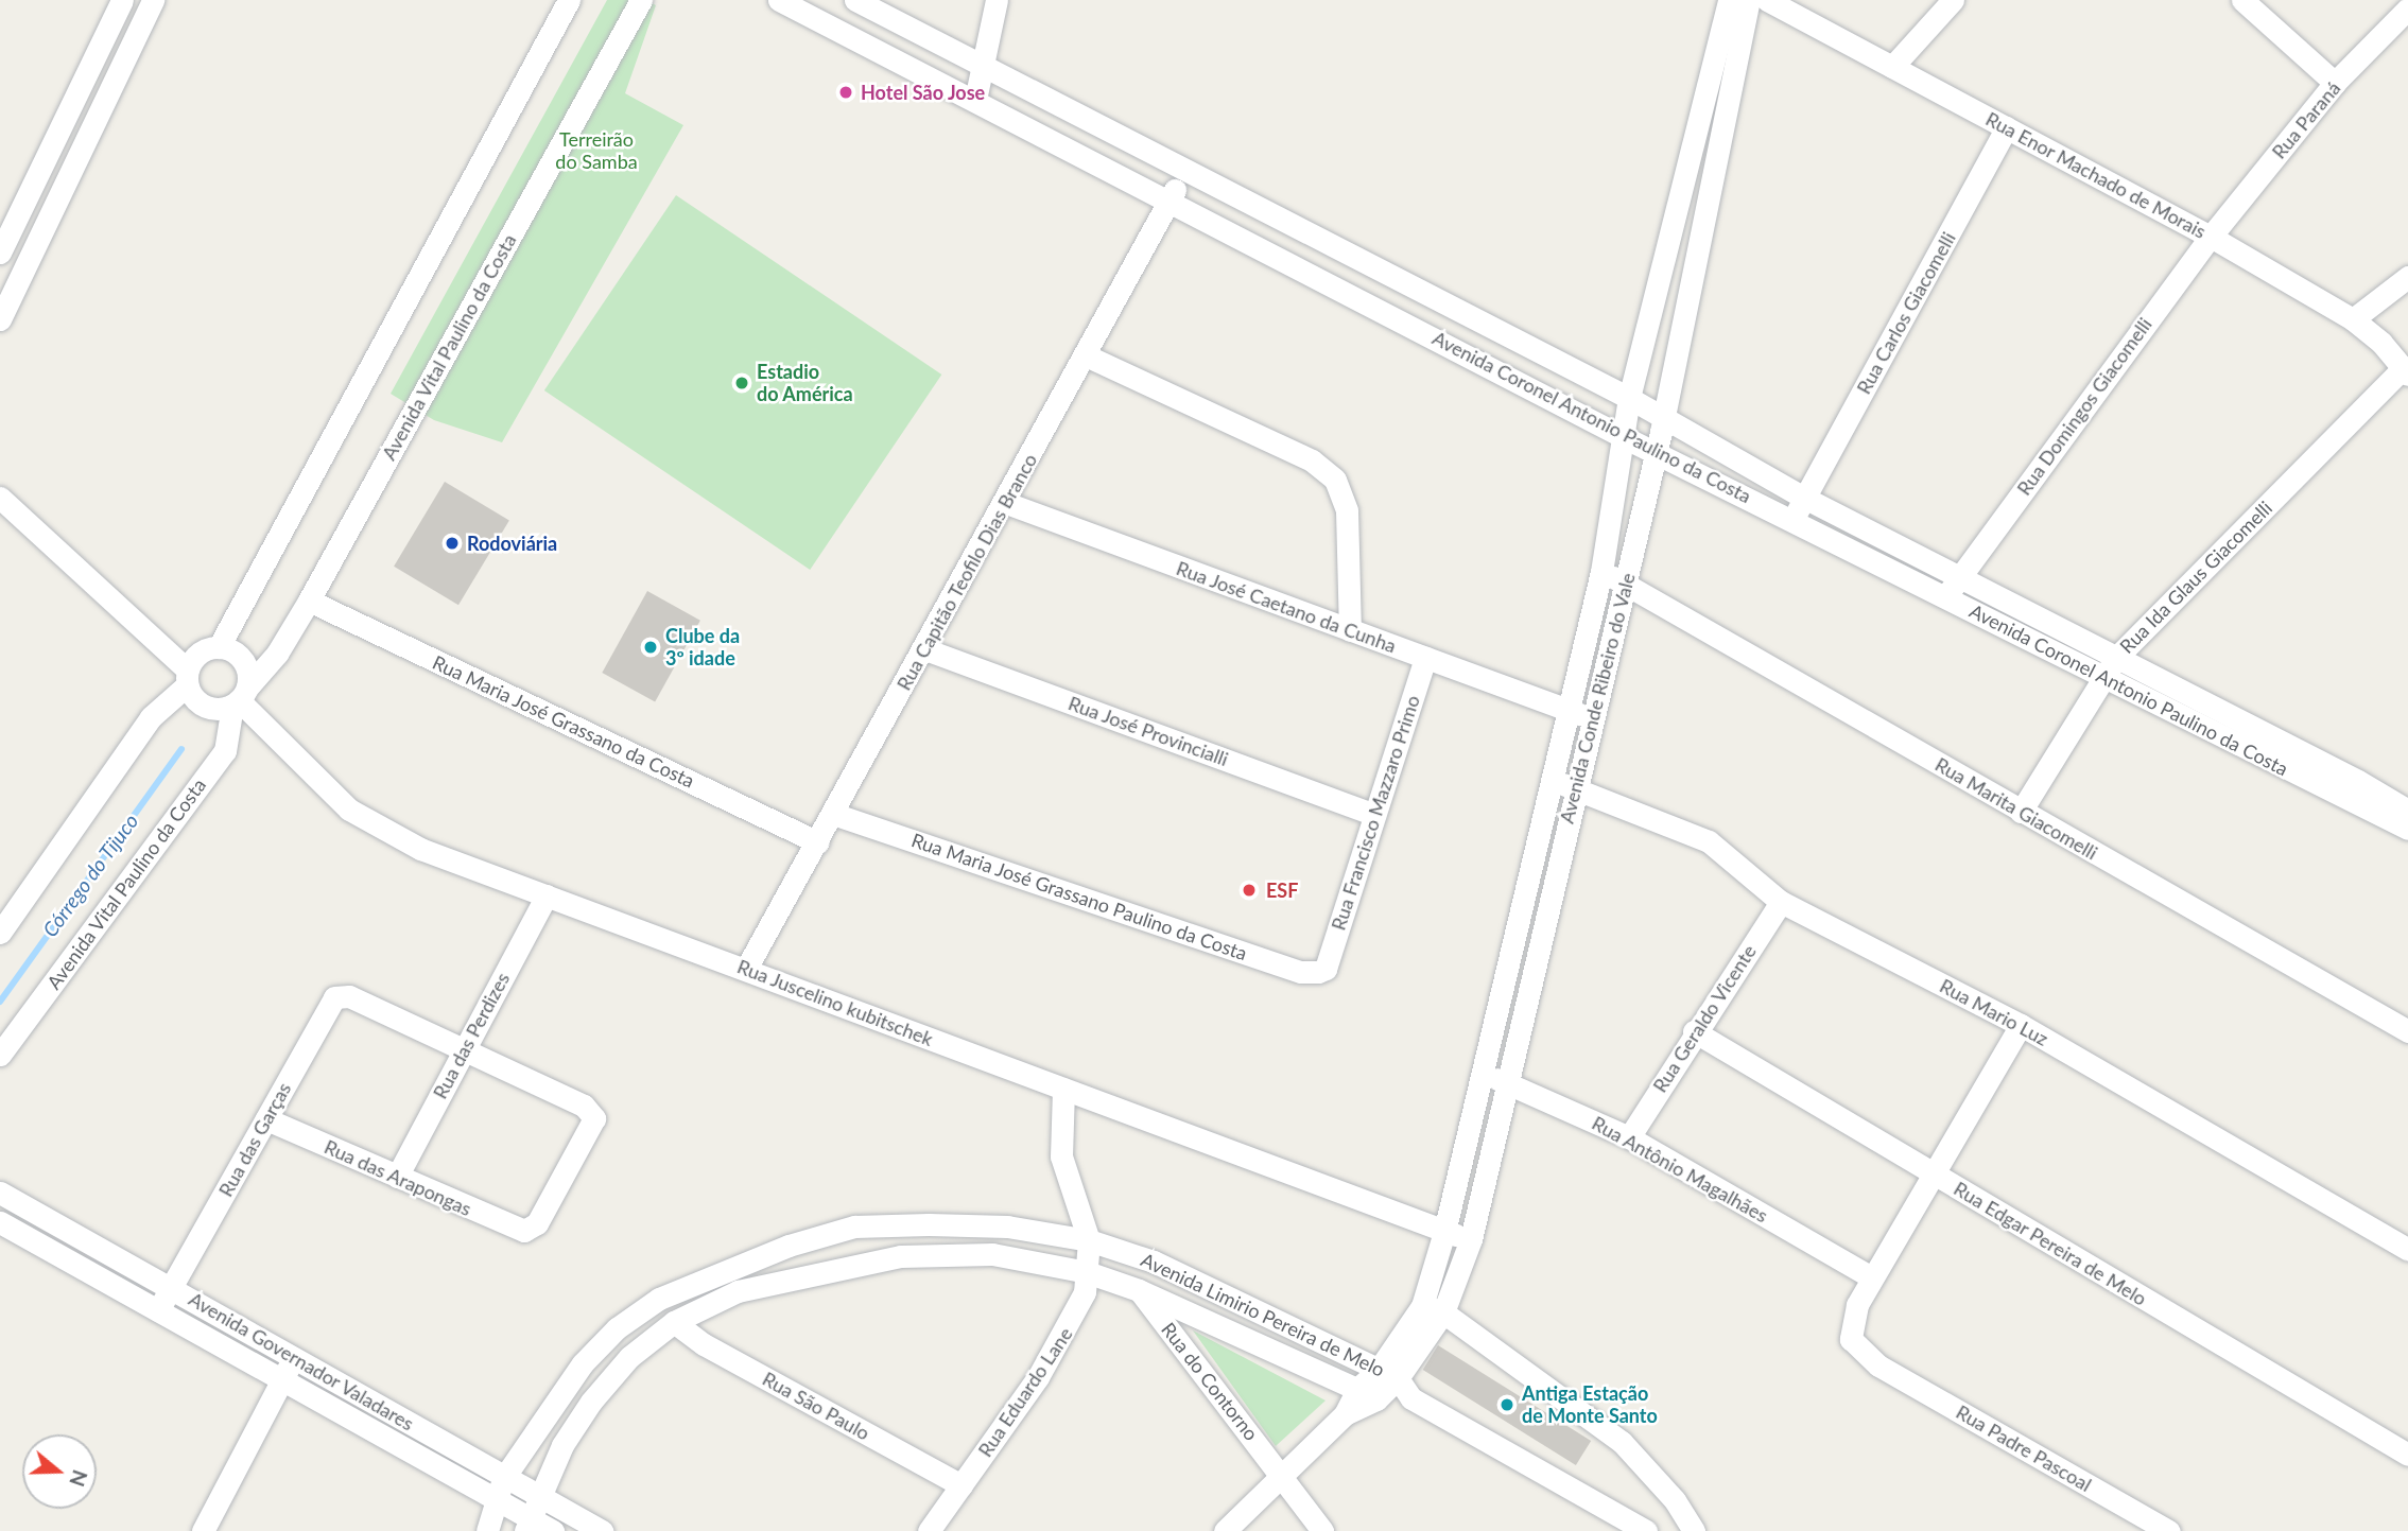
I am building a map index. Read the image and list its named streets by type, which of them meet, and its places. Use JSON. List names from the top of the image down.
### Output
{
  "streets": {
    "street": [
      "Rua Paraná",
      "Rua Enor Machado de Morais",
      "Rua Carlos Giacomelli",
      "Avenida Vital Paulino da Costa",
      "Rua Domingos Giacomelli",
      "Avenida Coronel Antonio Paulino da Costa",
      "Rua Capitão Teofilo Dias Branco",
      "Rua Ida Glaus Giacomelli",
      "Rua José Caetano da Cunha",
      "Avenida Conde Ribeiro do Vale",
      "Rua Maria José Grassano da Costa",
      "Rua José Provincialli",
      "Rua Marita Giacomelli",
      "Rua Francisco Mazzaro Primo",
      "Rua Maria José Grassano Paulino da Costa",
      "Rua Juscelino kubitschek",
      "Rua Mario Luz",
      "Rua Geraldo Vicente",
      "Rua das Perdizes",
      "Rua das Garças",
      "Rua Antônio Magalhães",
      "Rua das Arapongas",
      "Rua Edgar Pereira de Melo",
      "Avenida Limirio Pereira de Melo",
      "Avenida Governador Valadares",
      "Rua do Contorno",
      "Rua Eduardo Lane",
      "Rua São Paulo",
      "Rua Padre Pascoal"
    ]
  },
  "crossings": [
    ["Rua Paraná", "Rua Enor Machado de Morais"],
    ["Rua Paraná", "Rua Domingos Giacomelli"],
    ["Rua Enor Machado de Morais", "Rua Carlos Giacomelli"],
    ["Rua Enor Machado de Morais", "Rua Domingos Giacomelli"],
    ["Rua Enor Machado de Morais", "Rua Ida Glaus Giacomelli"],
    ["Rua Carlos Giacomelli", "Avenida Coronel Antonio Paulino da Costa"],
    ["Avenida Vital Paulino da Costa", "Rua Maria José Grassano da Costa"],
    ["Avenida Vital Paulino da Costa", "Rua Juscelino kubitschek"],
    ["Rua Domingos Giacomelli", "Avenida Coronel Antonio Paulino da Costa"],
    ["Avenida Coronel Antonio Paulino da Costa", "Rua Capitão Teofilo Dias Branco"],
    ["Avenida Coronel Antonio Paulino da Costa", "Rua Ida Glaus Giacomelli"],
    ["Avenida Coronel Antonio Paulino da Costa", "Avenida Conde Ribeiro do Vale"],
    ["Rua Capitão Teofilo Dias Branco", "Rua José Caetano da Cunha"],
    ["Rua Capitão Teofilo Dias Branco", "Rua Maria José Grassano da Costa"],
    ["Rua Capitão Teofilo Dias Branco", "Rua José Provincialli"],
    ["Rua Capitão Teofilo Dias Branco", "Rua Maria José Grassano Paulino da Costa"],
    ["Rua Capitão Teofilo Dias Branco", "Rua Juscelino kubitschek"],
    ["Rua Ida Glaus Giacomelli", "Rua Marita Giacomelli"],
    ["Rua José Caetano da Cunha", "Avenida Conde Ribeiro do Vale"],
    ["Rua José Caetano da Cunha", "Rua Francisco Mazzaro Primo"],
    ["Avenida Conde Ribeiro do Vale", "Rua Marita Giacomelli"],
    ["Avenida Conde Ribeiro do Vale", "Rua Juscelino kubitschek"],
    ["Avenida Conde Ribeiro do Vale", "Rua Mario Luz"],
    ["Avenida Conde Ribeiro do Vale", "Rua Antônio Magalhães"],
    ["Avenida Conde Ribeiro do Vale", "Avenida Limirio Pereira de Melo"],
    ["Rua José Provincialli", "Rua Francisco Mazzaro Primo"],
    ["Rua Francisco Mazzaro Primo", "Rua Maria José Grassano Paulino da Costa"],
    ["Rua Juscelino kubitschek", "Rua das Perdizes"],
    ["Rua Mario Luz", "Rua Geraldo Vicente"],
    ["Rua Geraldo Vicente", "Rua Antônio Magalhães"],
    ["Rua Geraldo Vicente", "Rua Edgar Pereira de Melo"],
    ["Rua das Perdizes", "Rua das Garças"],
    ["Rua das Perdizes", "Rua das Arapongas"],
    ["Rua das Garças", "Rua das Arapongas"],
    ["Rua das Garças", "Avenida Governador Valadares"],
    ["Rua Antônio Magalhães", "Rua Padre Pascoal"],
    ["Avenida Limirio Pereira de Melo", "Avenida Governador Valadares"],
    ["Avenida Limirio Pereira de Melo", "Rua do Contorno"],
    ["Avenida Limirio Pereira de Melo", "Rua Eduardo Lane"],
    ["Avenida Limirio Pereira de Melo", "Rua São Paulo"],
    ["Rua Eduardo Lane", "Rua São Paulo"]
  ],
  "water": ["Córrego do Tijuco"],
  "parks": ["Terreirão do Samba"],
  "places": [
    "Hotel São Jose",
    "Estadio do América",
    "Rodoviária",
    "Clube da 3º idade",
    "ESF",
    "Antiga Estação de Monte Santo"
  ],
  "north": "right"
}
